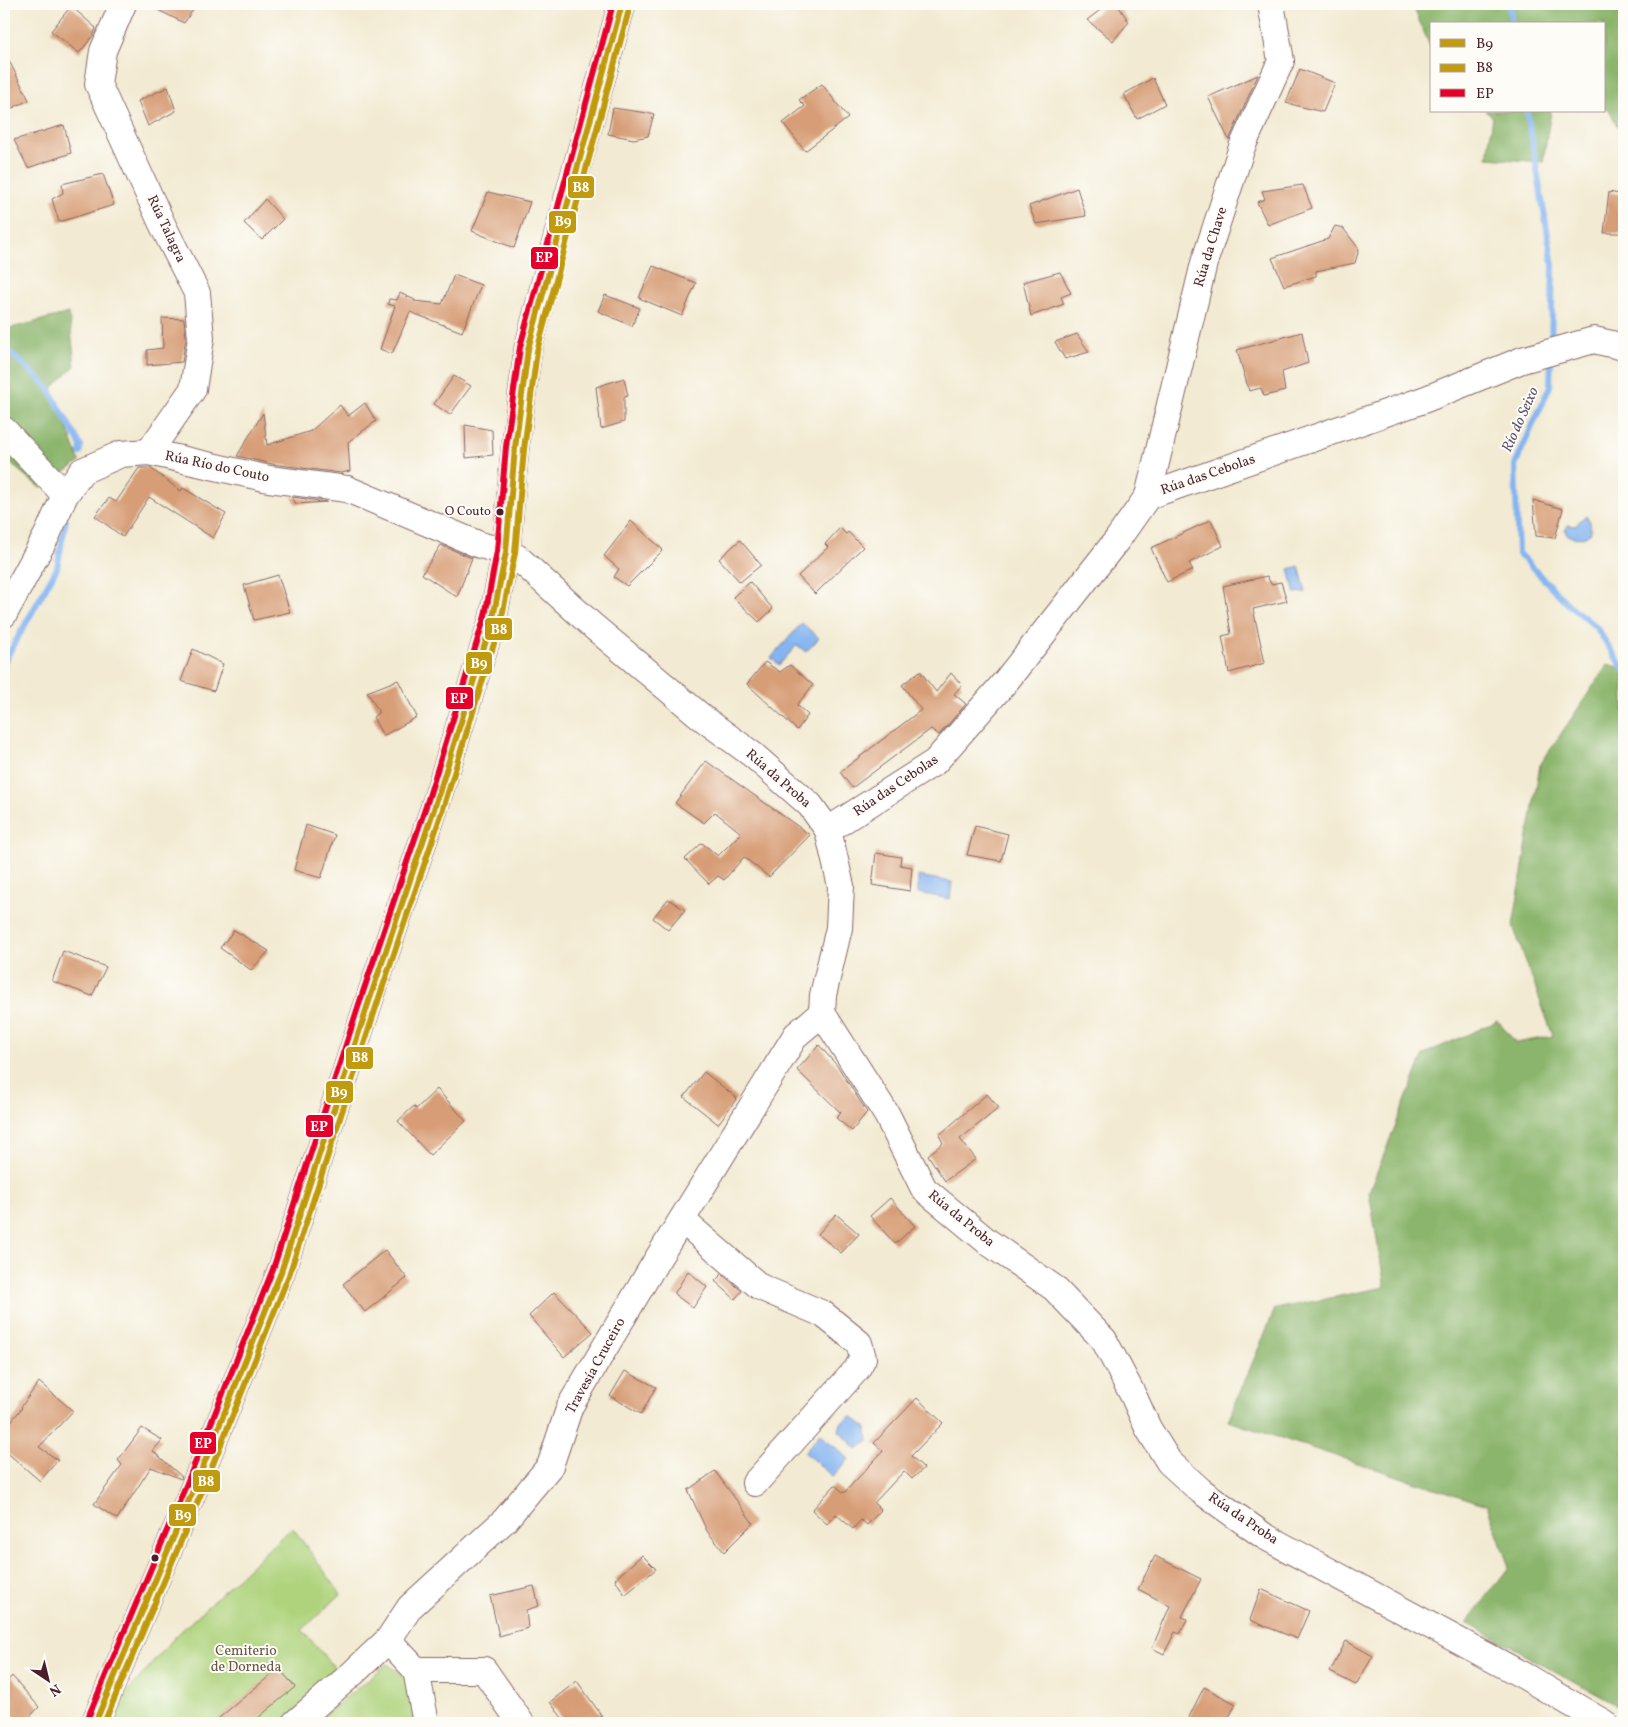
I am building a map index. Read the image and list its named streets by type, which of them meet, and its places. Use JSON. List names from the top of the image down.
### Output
{
  "streets": {
    "street": [
      "Rúa Talagra",
      "Rúa da Chave",
      "Rúa Río do Couto",
      "Rúa das Cebolas",
      "Rúa da Proba",
      "Travesía Cruceiro"
    ]
  },
  "crossings": [
    ["Rúa Talagra", "Rúa Río do Couto"],
    ["Rúa da Chave", "Rúa das Cebolas"],
    ["Rúa Río do Couto", "Rúa da Proba"],
    ["Rúa das Cebolas", "Rúa da Proba"],
    ["Rúa da Proba", "Travesía Cruceiro"]
  ],
  "water": ["Río do Seixo"],
  "parks": ["Cemiterio de Dorneda"],
  "places": ["O Couto"],
  "lines": ["transit line B9", "transit line EP", "transit line B8"],
  "legend": ["B9", "B8", "EP"],
  "north": "bottom right"
}
